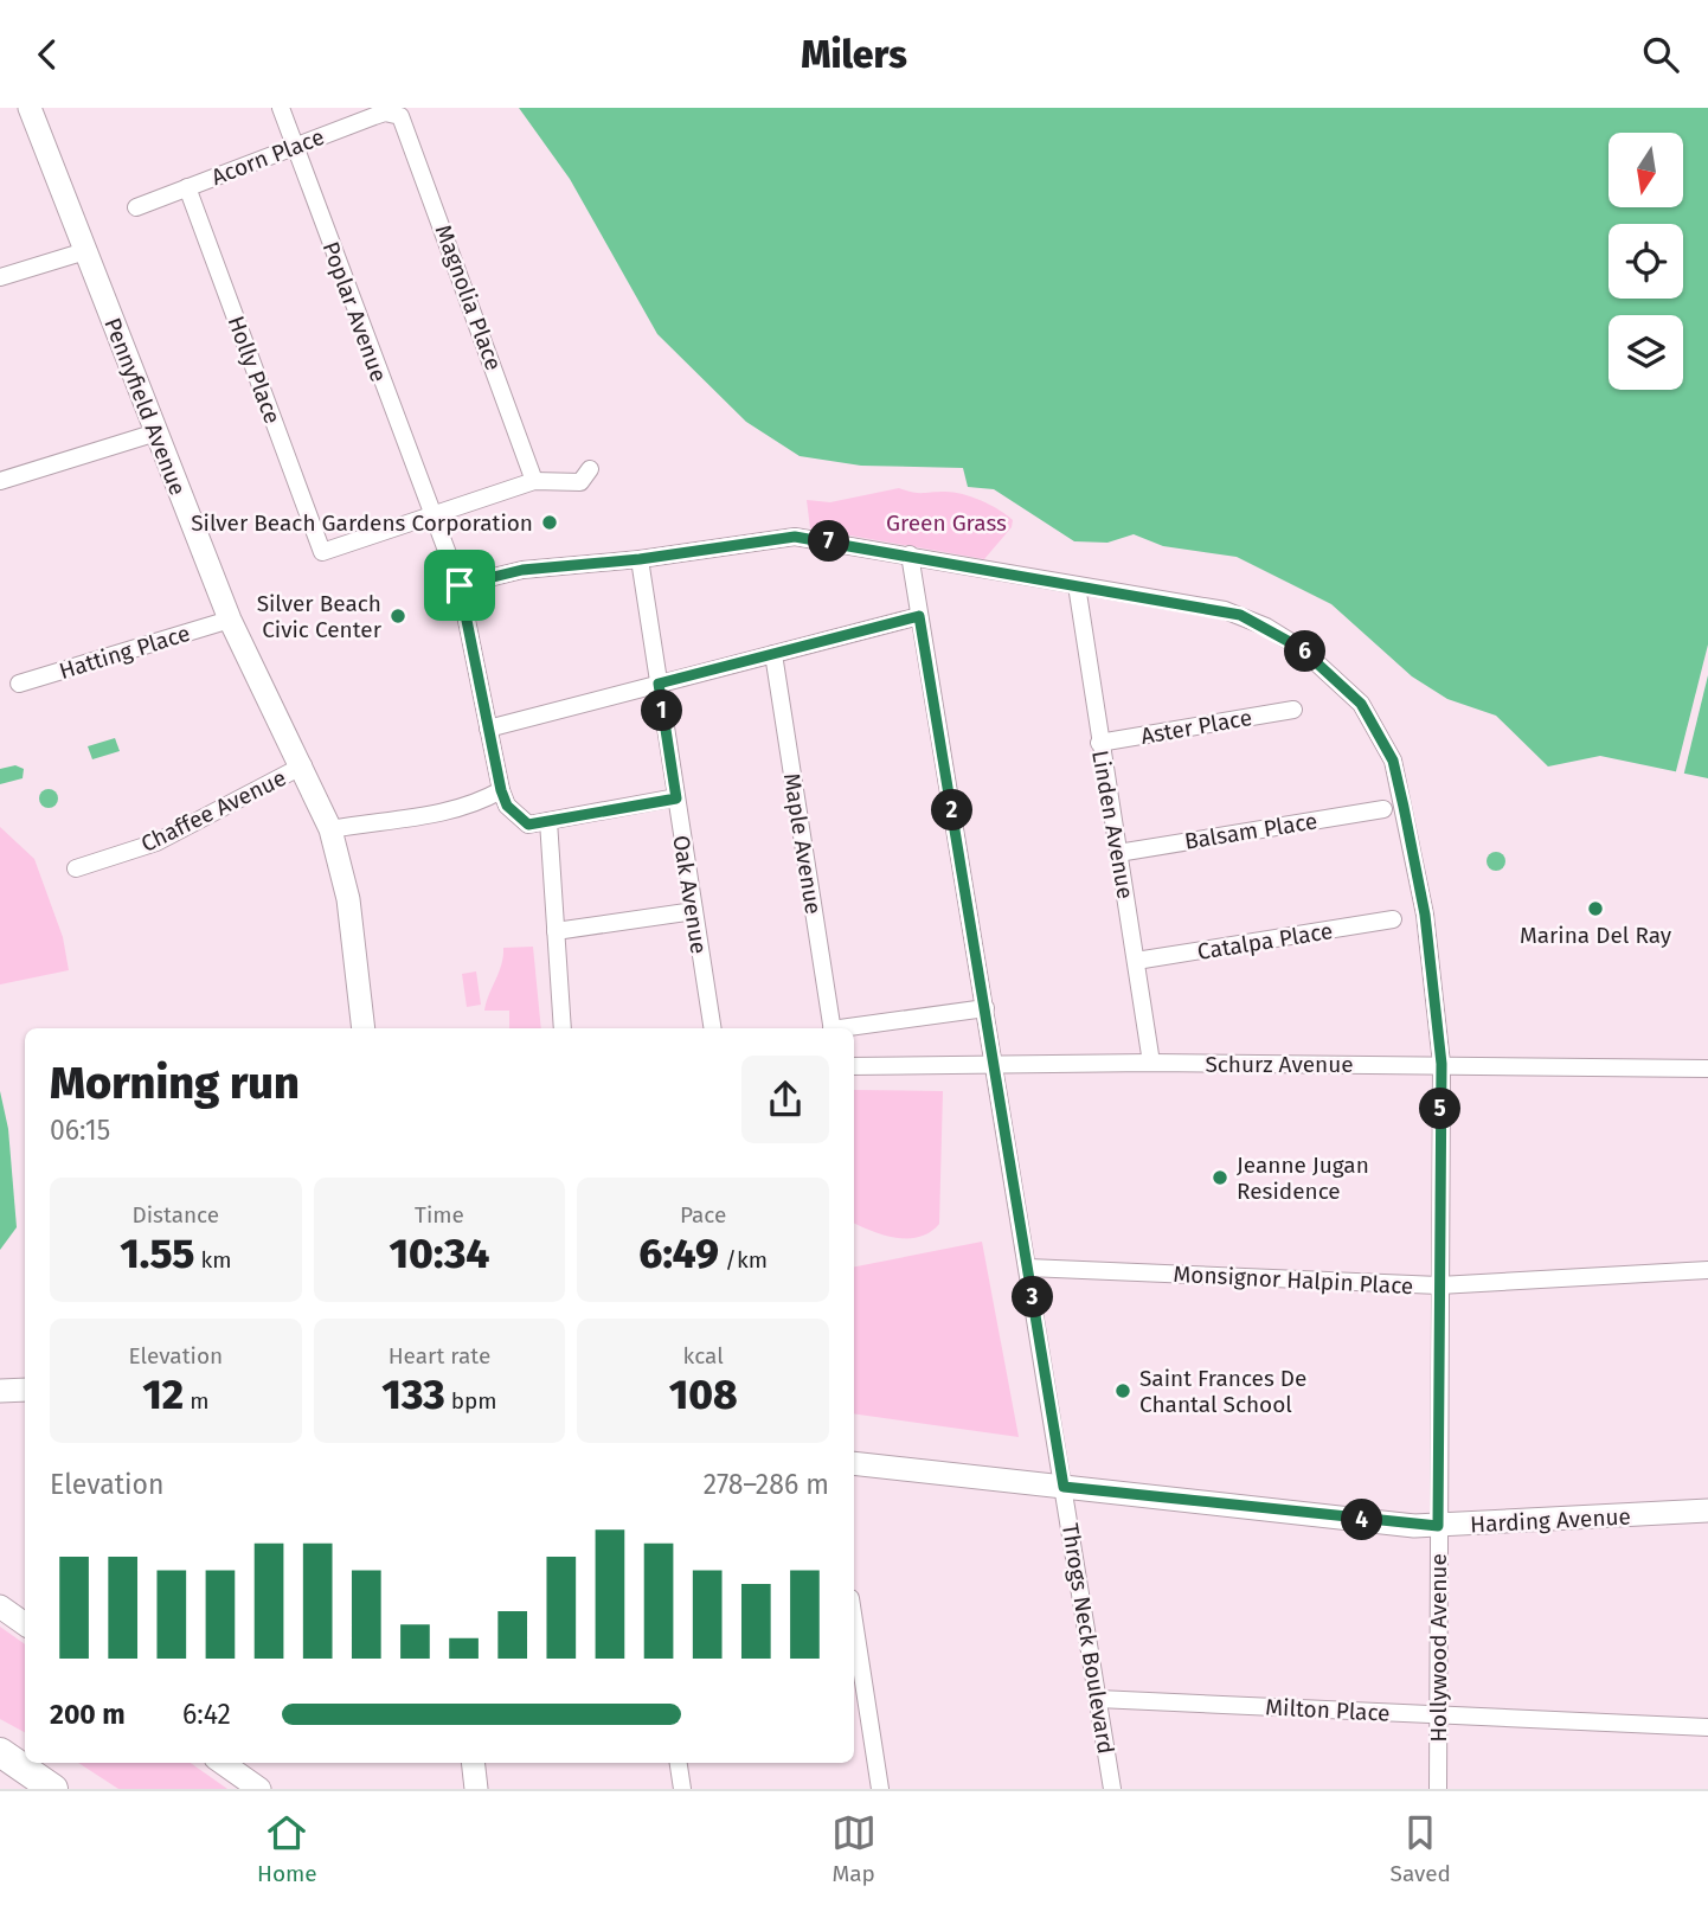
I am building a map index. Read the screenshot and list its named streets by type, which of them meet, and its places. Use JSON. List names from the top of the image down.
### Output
{
  "streets": {
    "street": [
      "Acorn Place",
      "Magnolia Place",
      "Poplar Avenue",
      "Holly Place",
      "Pennyfield Avenue",
      "Hatting Place",
      "Aster Place",
      "Chaffee Avenue",
      "Linden Avenue",
      "Balsam Place",
      "Maple Avenue",
      "Oak Avenue",
      "Catalpa Place",
      "Schurz Avenue",
      "Monsignor Halpin Place",
      "Harding Avenue",
      "Throgs Neck Boulevard",
      "Hollywood Avenue",
      "Milton Place"
    ]
  },
  "crossings": [
    ["Acorn Place", "Magnolia Place"],
    ["Acorn Place", "Poplar Avenue"],
    ["Acorn Place", "Holly Place"],
    ["Poplar Avenue", "Holly Place"],
    ["Poplar Avenue", "Hollywood Avenue"],
    ["Pennyfield Avenue", "Hatting Place"],
    ["Pennyfield Avenue", "Chaffee Avenue"],
    ["Aster Place", "Linden Avenue"],
    ["Linden Avenue", "Balsam Place"],
    ["Linden Avenue", "Catalpa Place"],
    ["Linden Avenue", "Schurz Avenue"],
    ["Linden Avenue", "Hollywood Avenue"],
    ["Oak Avenue", "Hollywood Avenue"],
    ["Schurz Avenue", "Throgs Neck Boulevard"],
    ["Schurz Avenue", "Hollywood Avenue"],
    ["Monsignor Halpin Place", "Throgs Neck Boulevard"],
    ["Monsignor Halpin Place", "Hollywood Avenue"],
    ["Harding Avenue", "Throgs Neck Boulevard"],
    ["Harding Avenue", "Hollywood Avenue"],
    ["Throgs Neck Boulevard", "Hollywood Avenue"],
    ["Throgs Neck Boulevard", "Milton Place"],
    ["Hollywood Avenue", "Milton Place"]
  ],
  "parks": ["Green Grass"],
  "places": [
    "Silver Beach Gardens Corporation",
    "Silver Beach Civic Center",
    "Marina Del Ray",
    "Jeanne Jugan Residence",
    "Saint Frances De Chantal School"
  ],
  "north": "bottom",
  "page": {
    "header": "Milers",
    "pins": [
      "7",
      "6",
      "1",
      "2",
      "5",
      "3",
      "4"
    ],
    "heading": ["Morning run", "06:15"],
    "stats": [
      ["Distance", "1.55 km"],
      ["Time", "10:34"],
      ["Pace", "6:49 /km"],
      ["Elevation", "12 m"],
      ["Heart rate", "133 bpm"],
      ["kcal", "108"]
    ],
    "chart": ["Elevation", "278–286 m"],
    "list": [
      {
        "name": "200 m",
        "note": "6:42"
      }
    ],
    "tabs": ["Home", "Map", "Saved"]
  }
}
